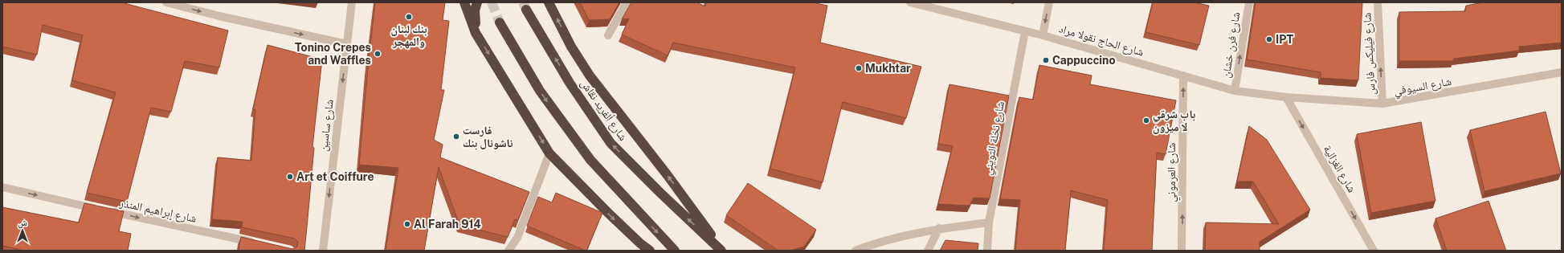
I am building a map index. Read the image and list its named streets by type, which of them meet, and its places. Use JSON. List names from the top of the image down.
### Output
{
  "streets": {
    "highway": ["شارع ألفريد نقاش"],
    "street": [
      "شارع الحاج نقولا مراد",
      "شارع فرن خشان",
      "شارع فيليكس فارس",
      "شارع السيوفي",
      "شارع ساسين",
      "شارع نخلة التويني",
      "شارع الغزالية",
      "شارع العرموني",
      "شارع إبراهيم المنذر"
    ]
  },
  "crossings": [
    ["شارع الحاج نقولا مراد", "شارع فرن خشان"],
    ["شارع الحاج نقولا مراد", "شارع السيوفي"],
    ["شارع الحاج نقولا مراد", "شارع نخلة التويني"],
    ["شارع الحاج نقولا مراد", "شارع الغزالية"],
    ["شارع الحاج نقولا مراد", "شارع العرموني"],
    ["شارع فيليكس فارس", "شارع السيوفي"],
    ["شارع السيوفي", "شارع الغزالية"]
  ],
  "one_way": [
    "شارع فرن خشان",
    "شارع فيليكس فارس",
    "شارع ساسين",
    "شارع الغزالية",
    "شارع العرموني",
    "شارع إبراهيم المنذر"
  ],
  "places": [
    "بنك لبنان والمهجر",
    "IPT",
    "Tonino Crepes and Waffles",
    "Cappuccino",
    "Mukhtar",
    "باب شرقي لا ميزون",
    "فارست ناشونال بنك",
    "Art et Coiffure",
    "Al Farah 914"
  ],
  "north": "top"
}
